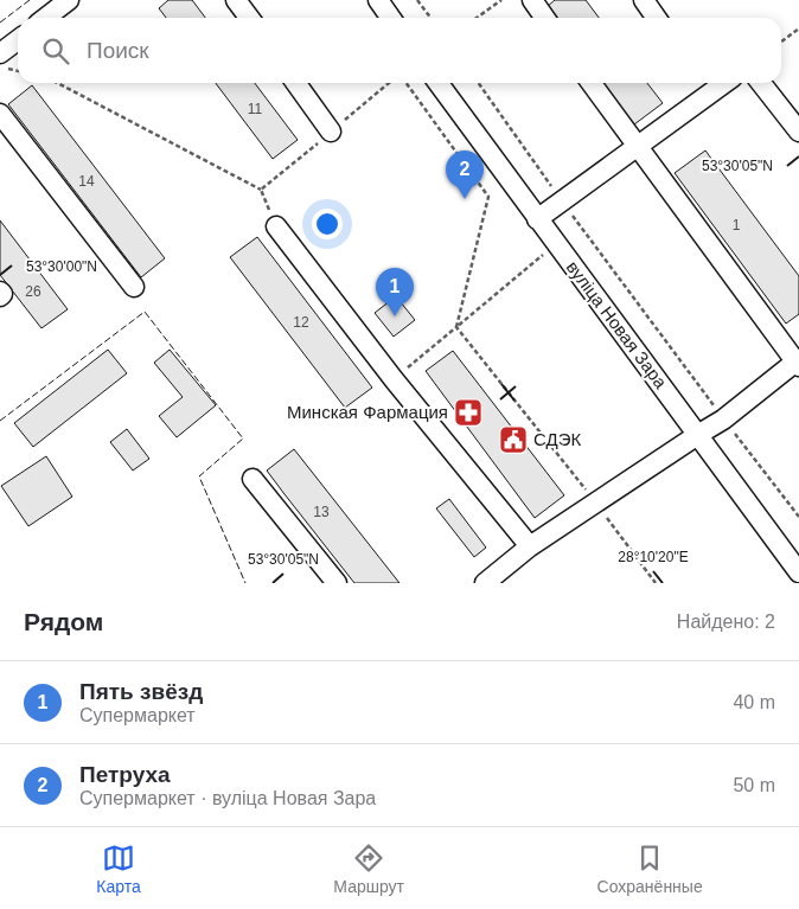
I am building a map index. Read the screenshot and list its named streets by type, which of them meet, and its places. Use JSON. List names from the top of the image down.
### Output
{
  "streets": {
    "street": ["вуліца Новая Зара"]
  },
  "places": {
    "pharmacy": ["Минская Фармация"],
    "public building": ["СДЭК"]
  },
  "house_numbers": [
    "11",
    "14",
    "1",
    "26",
    "12",
    "13"
  ],
  "page": {
    "search": "Поиск",
    "pins": ["2", "1"],
    "heading": ["Рядом", "Найдено: 2"],
    "list": [
      {
        "mark": "1",
        "name": "Пять звёзд",
        "note": "Супермаркет",
        "value": "40 m"
      },
      {
        "mark": "2",
        "name": "Петруха",
        "note": "Супермаркет · вуліца Новая Зара",
        "value": "50 m"
      }
    ],
    "nav": ["Карта", "Маршрут", "Сохранённые"]
  },
  "coordinates": ["53°30'05\"N", "53°30'00\"N", "28°10'20\"E"]
}
